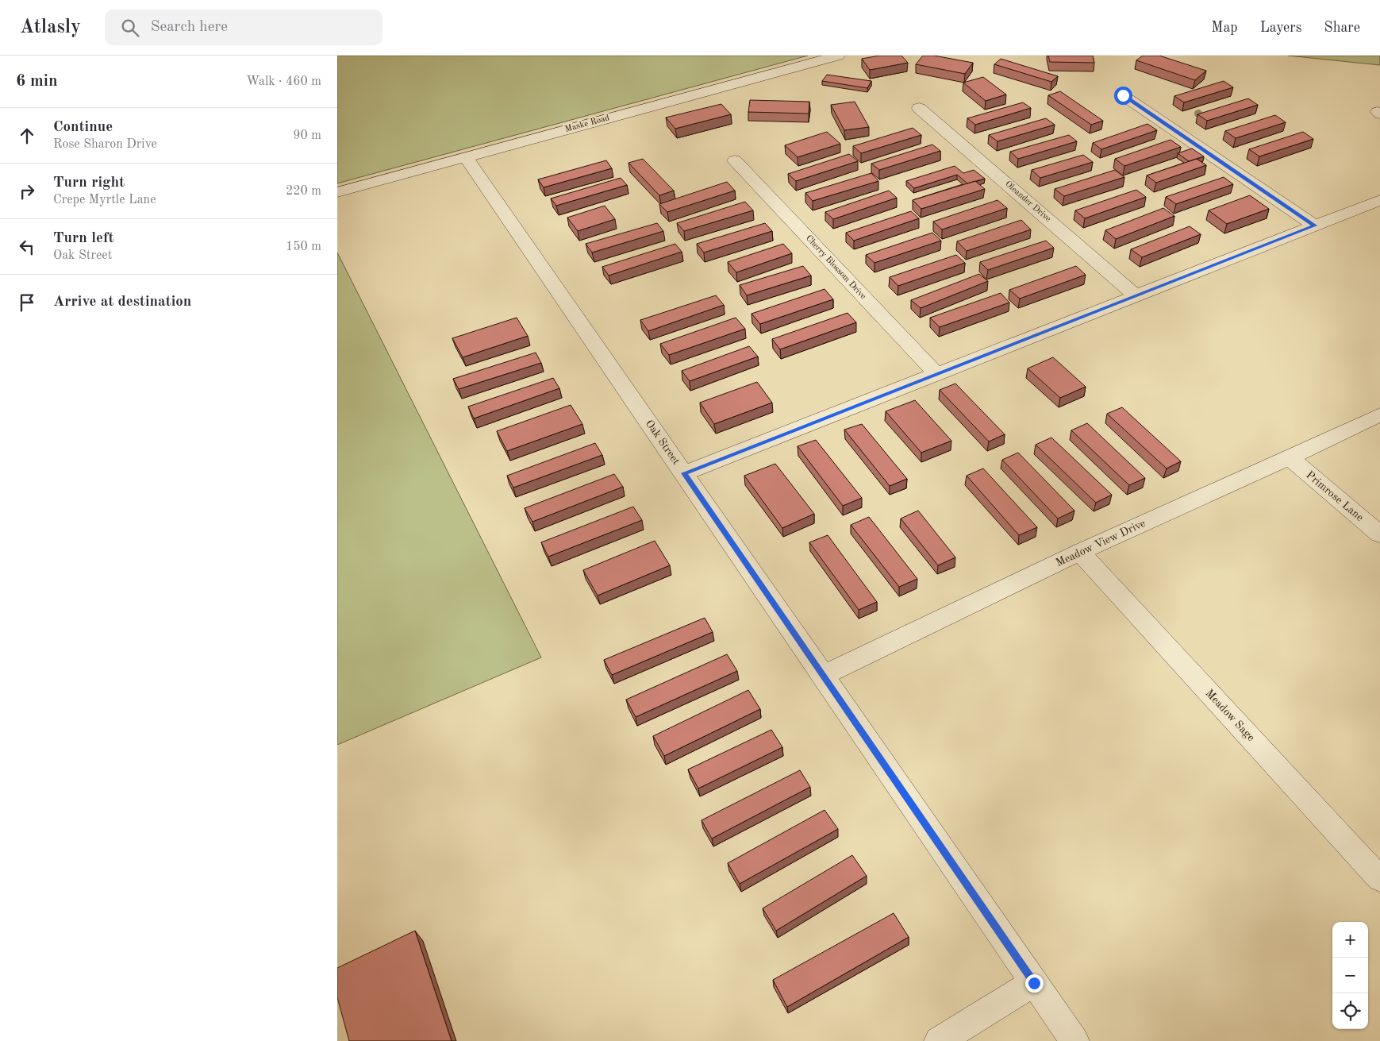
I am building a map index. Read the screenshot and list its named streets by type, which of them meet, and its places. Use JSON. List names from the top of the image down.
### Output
{
  "streets": {
    "street": [
      "Maske Road",
      "Oleander Drive",
      "Cherry Blossom Drive",
      "Oak Street",
      "Primrose Lane",
      "Meadow View Drive",
      "Meadow Sage"
    ]
  },
  "crossings": [
    ["Maske Road", "Oak Street"],
    ["Oak Street", "Meadow View Drive"],
    ["Primrose Lane", "Meadow View Drive"],
    ["Meadow View Drive", "Meadow Sage"]
  ],
  "page": {
    "header": "Atlasly",
    "search": "Search here",
    "nav": ["Map", "Layers", "Share"],
    "heading": ["6 min", "Walk · 460 m"],
    "list": [
      ["Continue", "Rose Sharon Drive", "90 m"],
      ["Turn right", "Crepe Myrtle Lane", "220 m"],
      ["Turn left", "Oak Street", "150 m"],
      "Arrive at destination"
    ],
    "map_buttons": ["+", "−"]
  }
}
